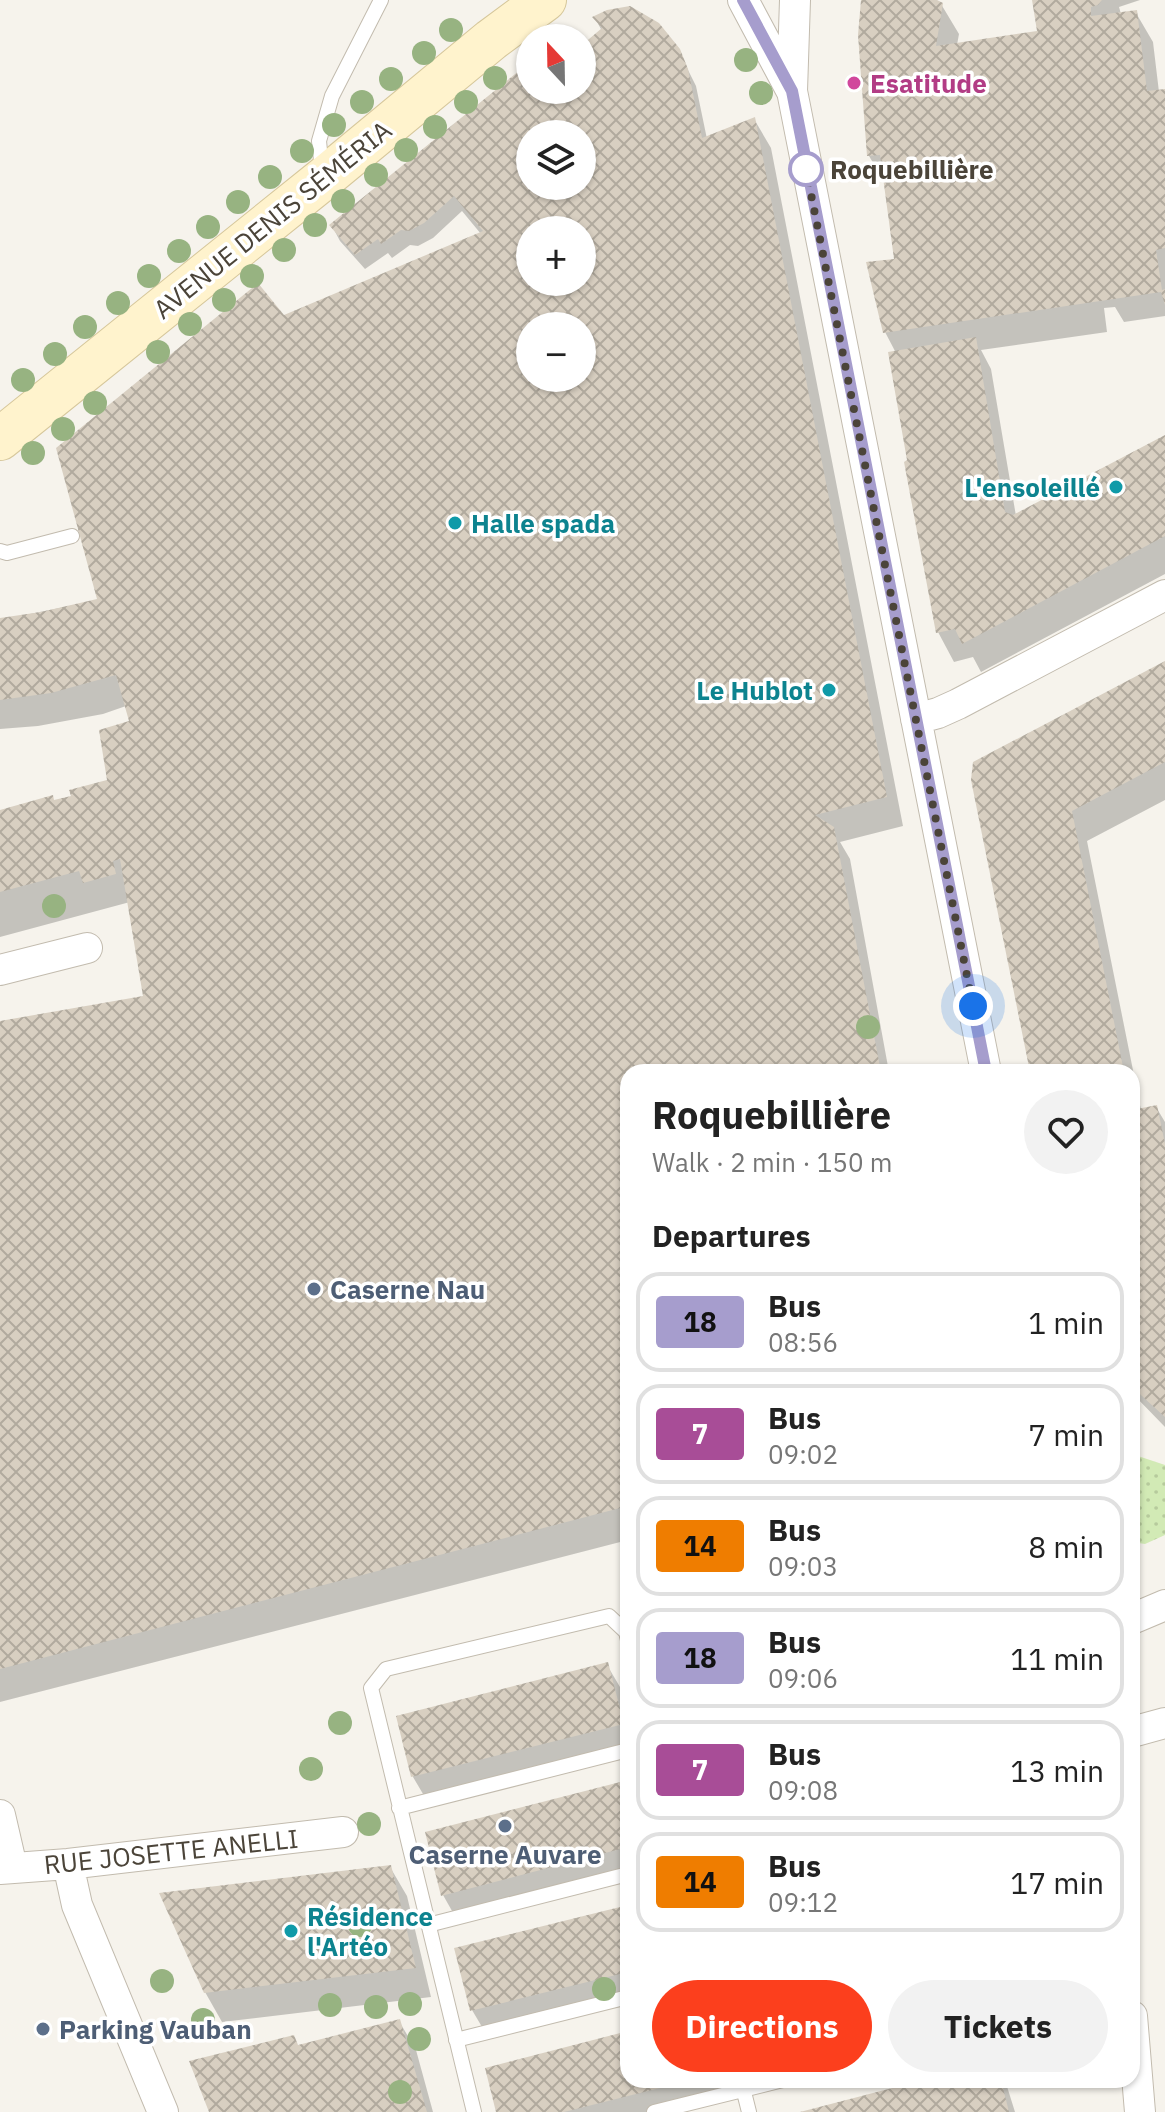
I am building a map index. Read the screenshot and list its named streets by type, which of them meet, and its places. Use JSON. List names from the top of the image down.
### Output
{
  "streets": {
    "street": ["AVENUE DENIS SÉMÉRIA", "RUE JOSETTE ANELLI"]
  },
  "places": [
    "Esatitude",
    "Roquebillière",
    "L'ensoleillé",
    "Halle spada",
    "Le Hublot",
    "Caserne Nau",
    "Caserne Auvare",
    "Résidence l'Artéo",
    "Parking Vauban"
  ],
  "lines": ["bus line 18"],
  "north": "top",
  "page": {
    "map_buttons": ["+", "−"],
    "heading": [
      ["Roquebillière", "Walk · 2 min · 150 m"],
      "Departures"
    ],
    "list": [
      {
        "mark": "18",
        "name": "Bus",
        "note": "08:56",
        "value": "1 min"
      },
      {
        "mark": "7",
        "name": "Bus",
        "note": "09:02",
        "value": "7 min"
      },
      {
        "mark": "14",
        "name": "Bus",
        "note": "09:03",
        "value": "8 min"
      },
      {
        "mark": "18",
        "name": "Bus",
        "note": "09:06",
        "value": "11 min"
      },
      {
        "mark": "7",
        "name": "Bus",
        "note": "09:08",
        "value": "13 min"
      },
      {
        "mark": "14",
        "name": "Bus",
        "note": "09:12",
        "value": "17 min"
      }
    ],
    "buttons": ["Directions", "Tickets"]
  }
}
